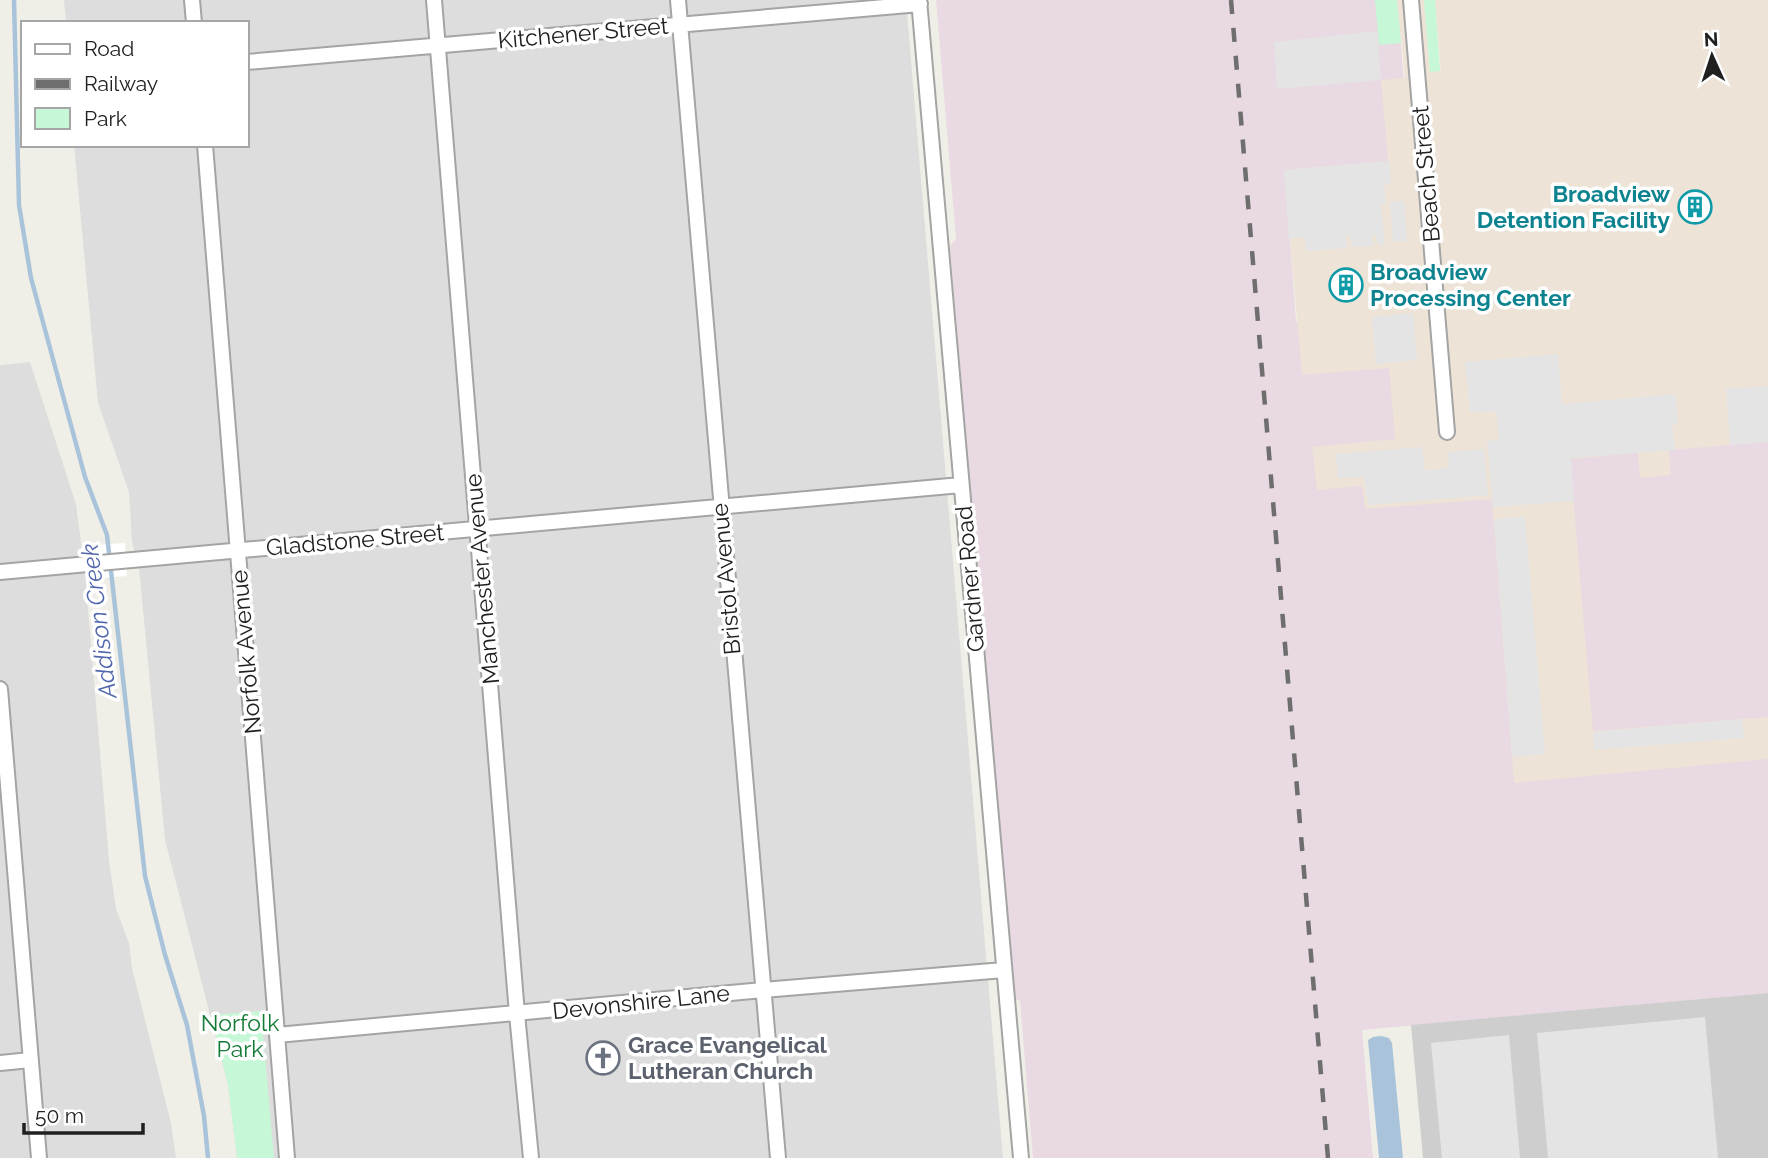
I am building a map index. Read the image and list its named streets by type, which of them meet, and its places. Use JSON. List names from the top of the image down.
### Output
{
  "streets": {
    "street": [
      "Kitchener Street",
      "Beach Street",
      "Gladstone Street",
      "Manchester Avenue",
      "Bristol Avenue",
      "Gardner Road",
      "Norfolk Avenue",
      "Devonshire Lane"
    ]
  },
  "crossings": [
    ["Kitchener Street", "Manchester Avenue"],
    ["Kitchener Street", "Bristol Avenue"],
    ["Kitchener Street", "Gardner Road"],
    ["Gladstone Street", "Manchester Avenue"],
    ["Gladstone Street", "Bristol Avenue"],
    ["Gladstone Street", "Gardner Road"],
    ["Gladstone Street", "Norfolk Avenue"],
    ["Manchester Avenue", "Devonshire Lane"],
    ["Bristol Avenue", "Devonshire Lane"],
    ["Gardner Road", "Devonshire Lane"],
    ["Norfolk Avenue", "Devonshire Lane"]
  ],
  "water": ["Addison Creek"],
  "parks": ["Norfolk Park"],
  "places": {
    "building": ["Broadview Detention Facility", "Broadview Processing Center"],
    "church": ["Grace Evangelical Lutheran Church"]
  },
  "legend": ["Road", "Railway", "Park"],
  "scale_bar": "50 m",
  "north": "top"
}
